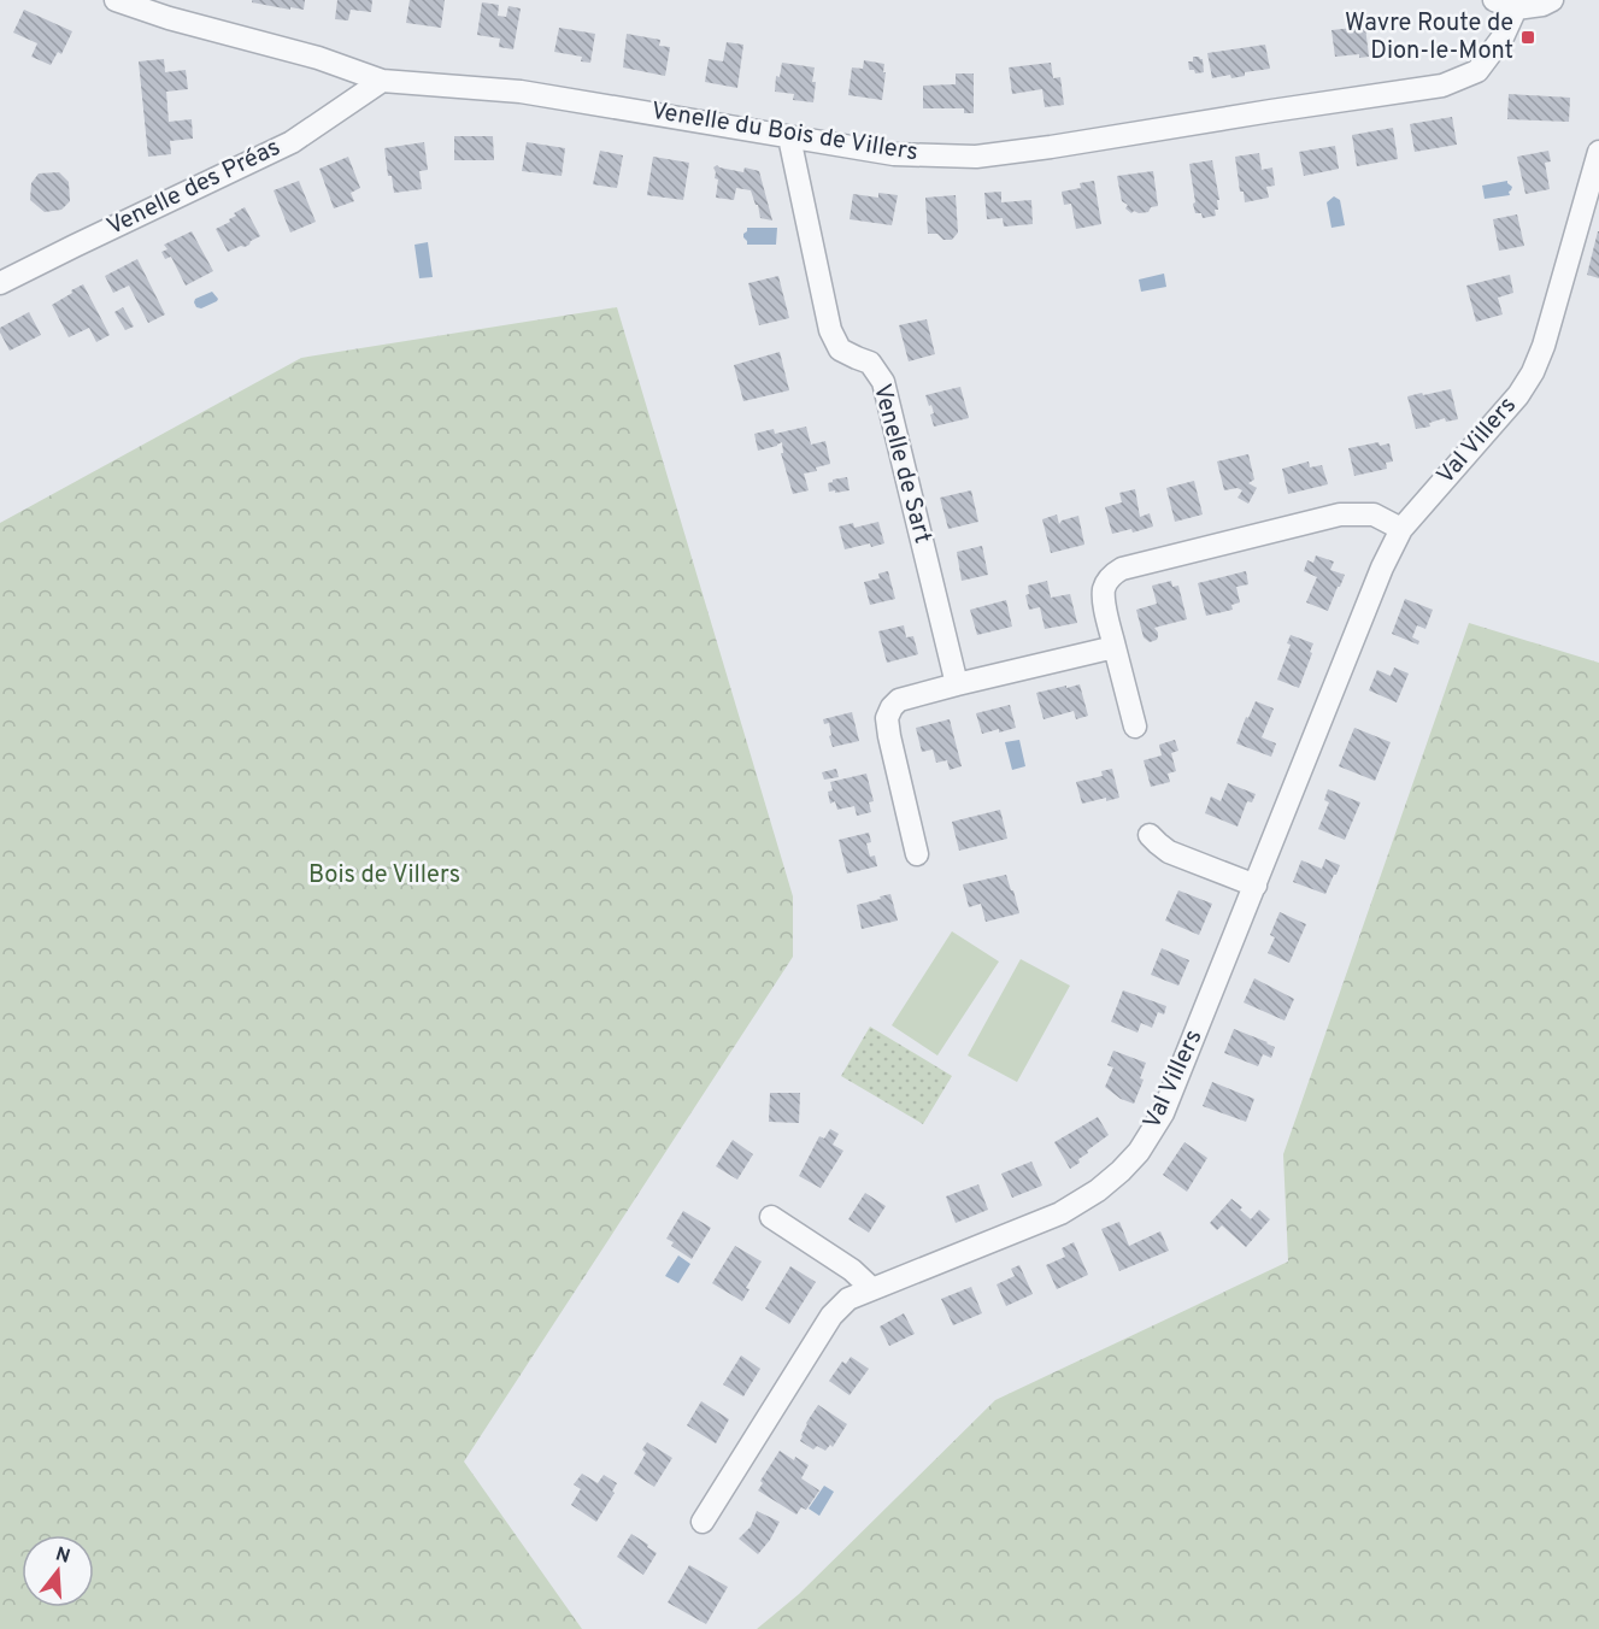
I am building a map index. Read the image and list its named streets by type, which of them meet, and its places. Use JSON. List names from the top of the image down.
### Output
{
  "streets": {
    "street": [
      "Venelle du Bois de Villers",
      "Venelle des Préas",
      "Val Villers",
      "Venelle de Sart"
    ]
  },
  "crossings": [
    ["Venelle du Bois de Villers", "Venelle des Préas"],
    ["Venelle du Bois de Villers", "Venelle de Sart"]
  ],
  "parks": ["Bois de Villers"],
  "places": {
    "transit": ["Wavre Route de Dion-le-Mont"]
  },
  "north": "top"
}
